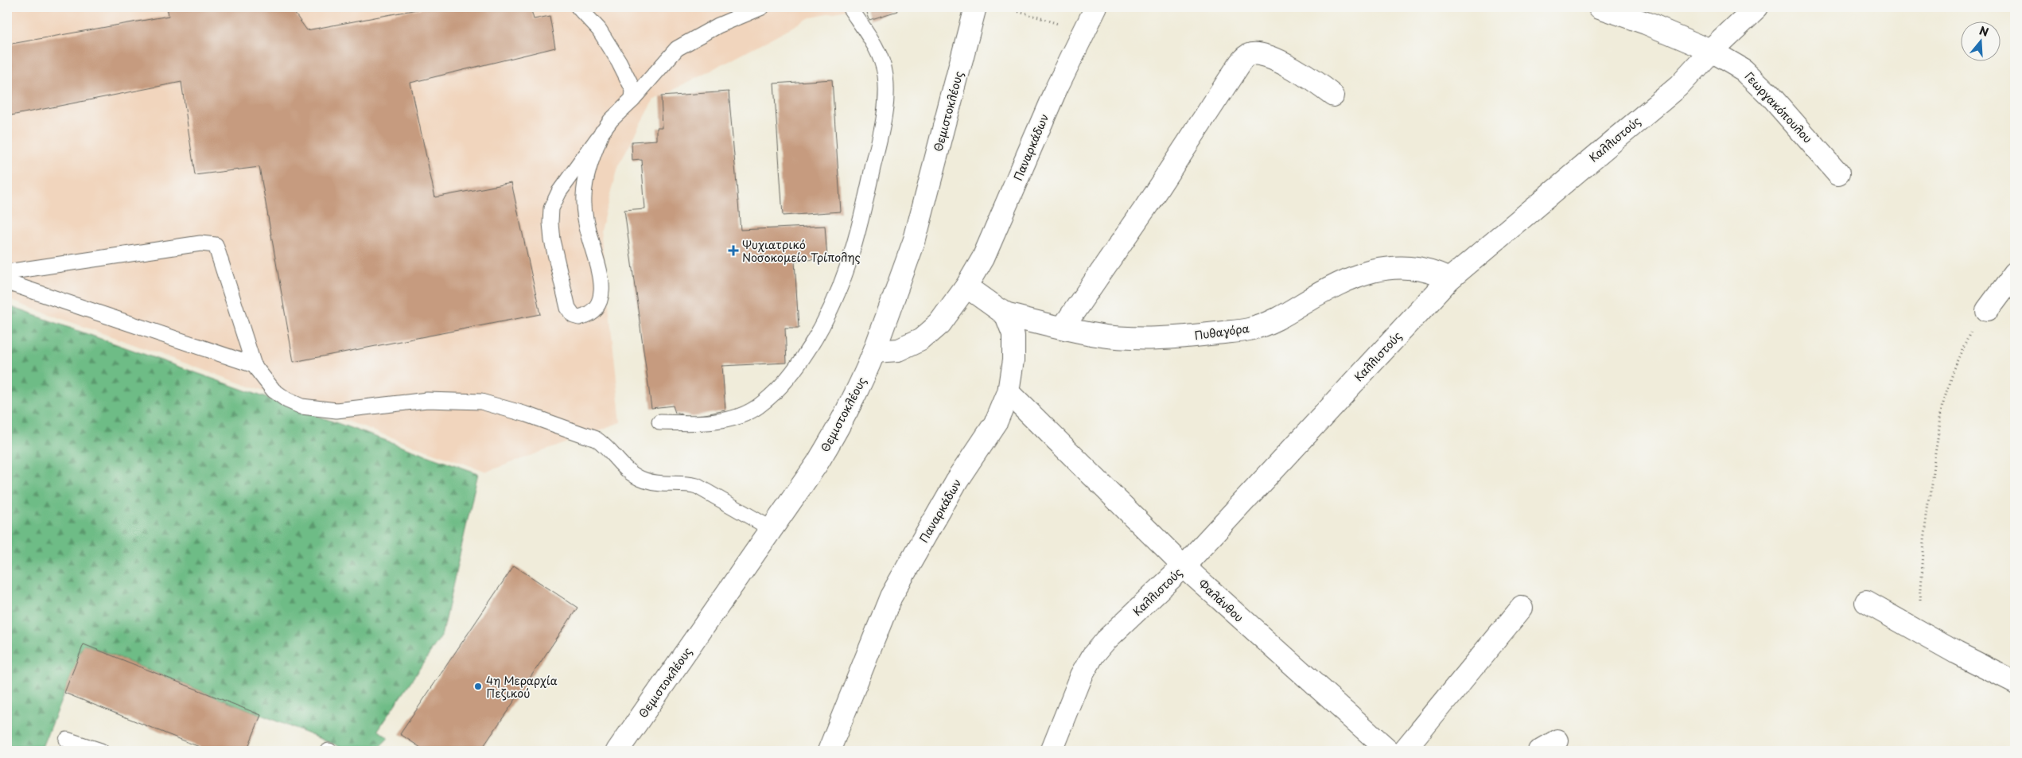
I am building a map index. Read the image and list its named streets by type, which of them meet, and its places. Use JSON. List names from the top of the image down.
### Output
{
  "streets": {
    "street": [
      "Γεωργακόπουλου",
      "Θεμιστοκλέους",
      "Καλλιστούς",
      "Παναρκάδων",
      "Πυθαγόρα",
      "Φαλάνθου"
    ]
  },
  "crossings": [
    ["Γεωργακόπουλου", "Καλλιστούς"],
    ["Θεμιστοκλέους", "Παναρκάδων"],
    ["Καλλιστούς", "Πυθαγόρα"],
    ["Καλλιστούς", "Φαλάνθου"],
    ["Παναρκάδων", "Πυθαγόρα"],
    ["Παναρκάδων", "Φαλάνθου"]
  ],
  "places": {
    "health": ["Ψυχιατρικό Νοσοκομείο Τρίπολης"],
    "other": ["4η Μεραρχία Πεζικού"]
  },
  "north": "top"
}
